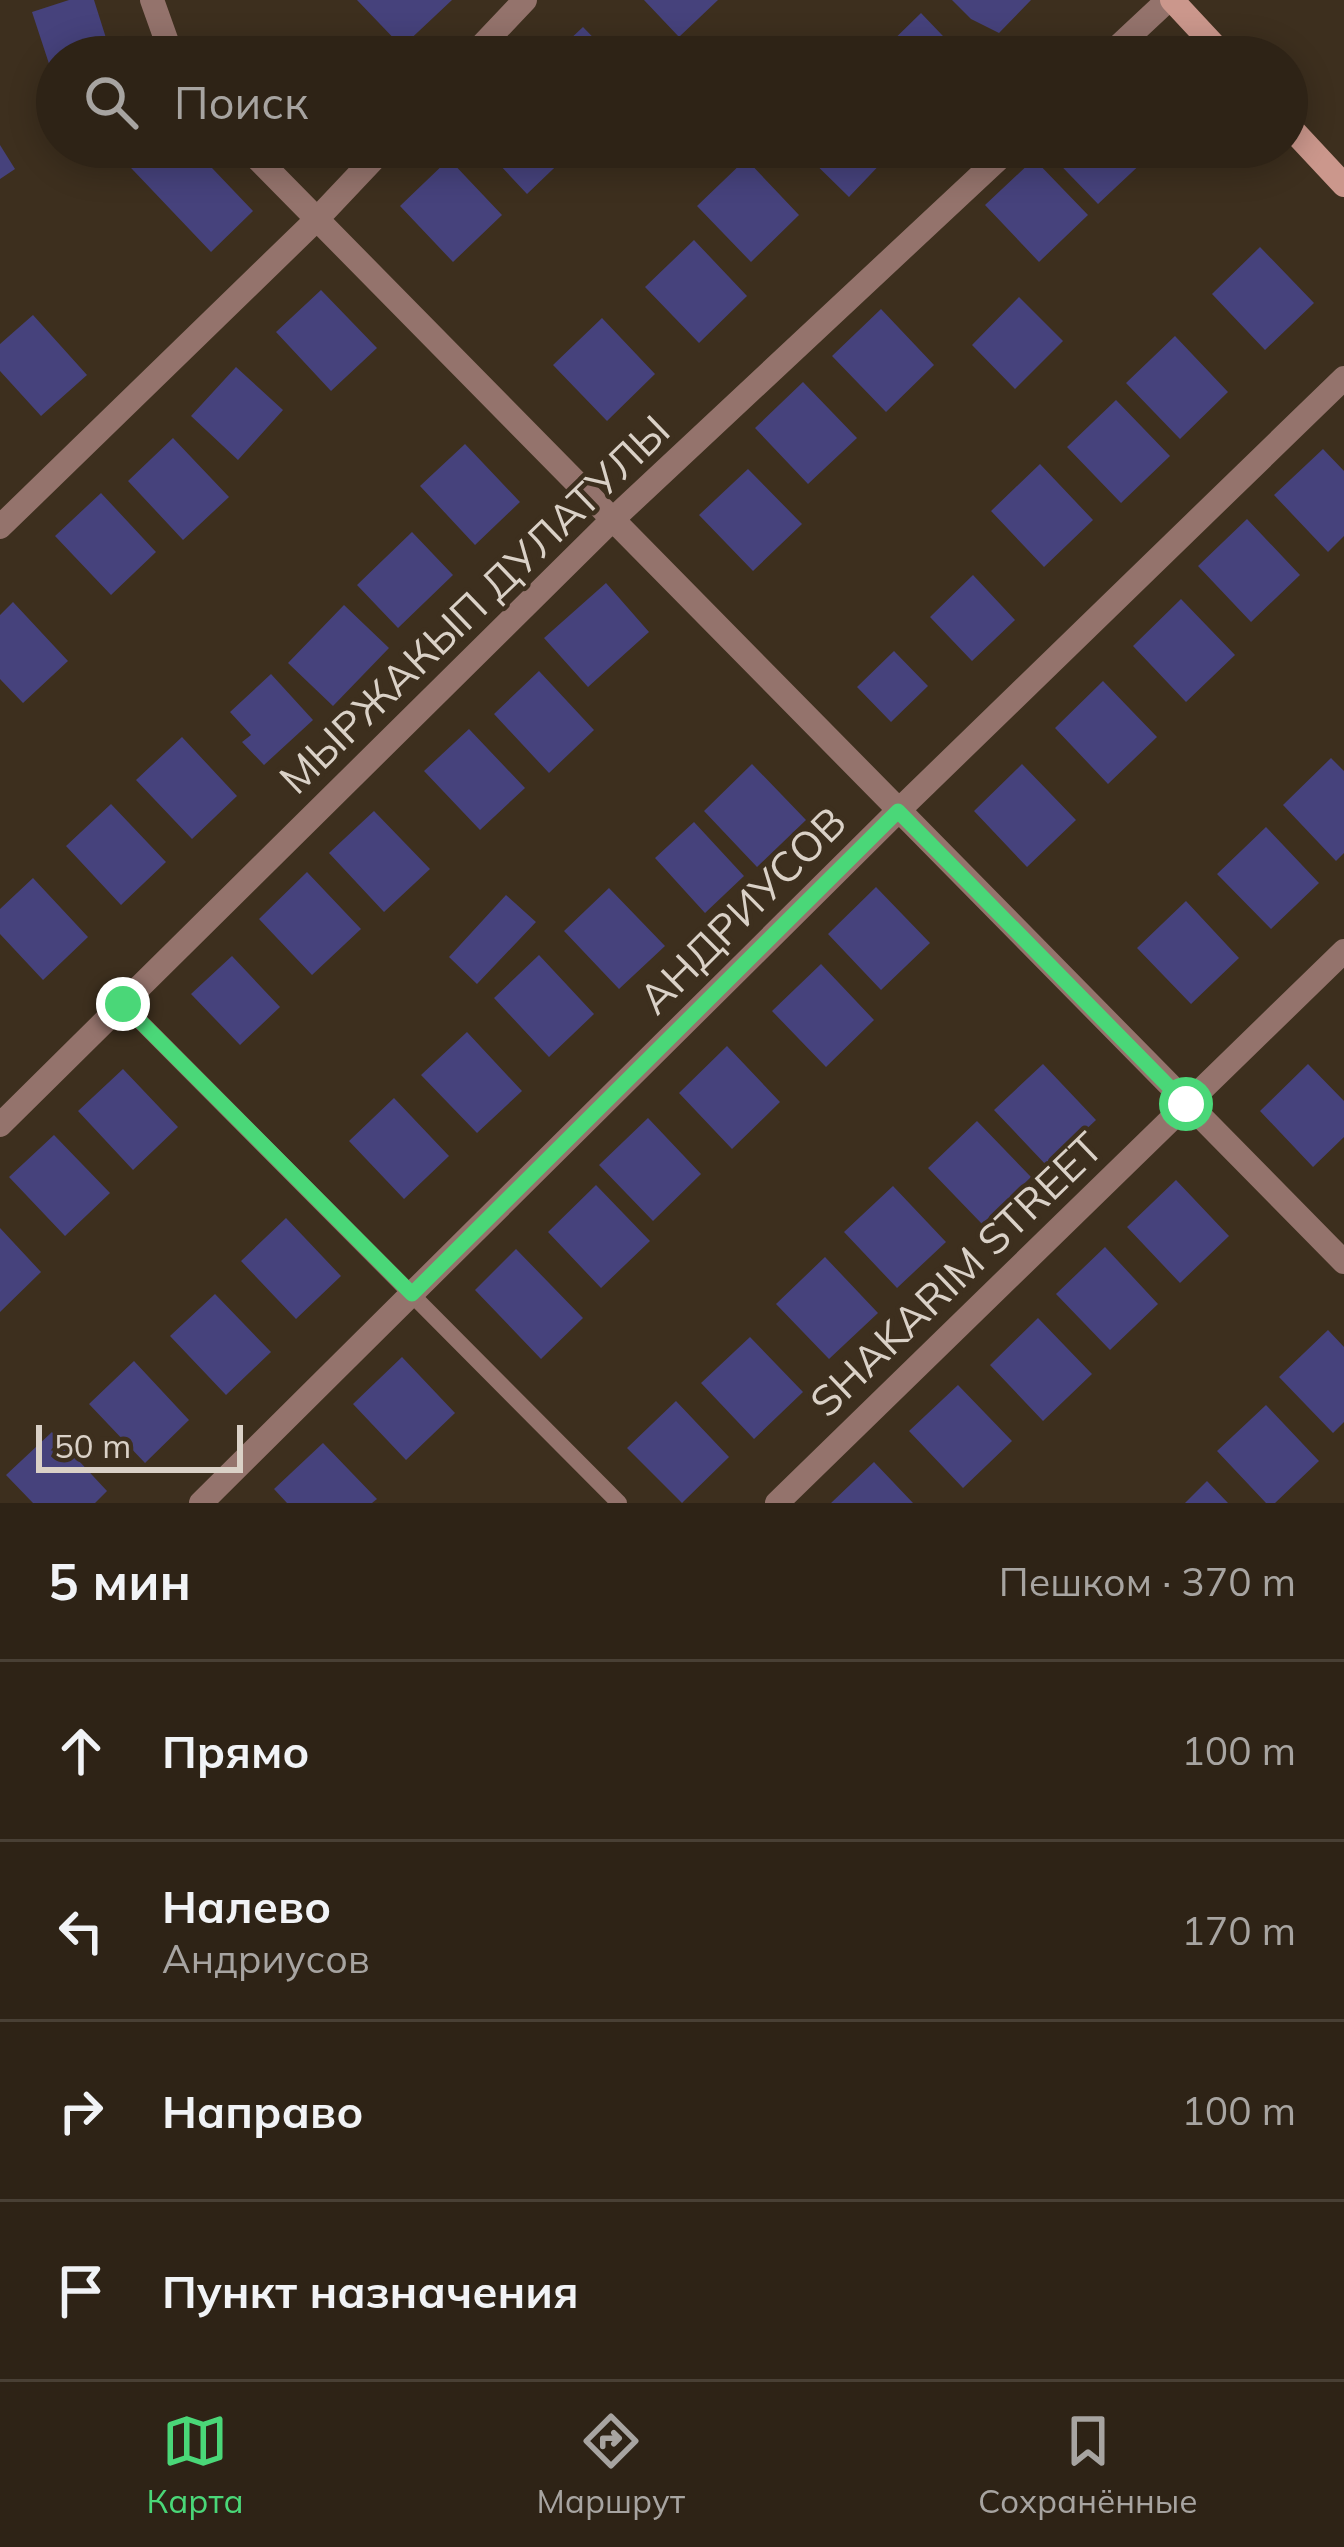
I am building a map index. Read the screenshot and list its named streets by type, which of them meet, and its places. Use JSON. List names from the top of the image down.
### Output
{
  "streets": {
    "street": ["МЫРЖАКЫП ДУЛАТУЛЫ", "АНДРИУСОВ", "SHAKARIM STREET"]
  },
  "scale_bar": "50 m",
  "page": {
    "search": "Поиск",
    "scale": "50 m",
    "heading": ["5 мин", "Пешком · 370 m"],
    "list": [
      ["Прямо", "100 m"],
      ["Налево", "Андриусов", "170 m"],
      ["Направо", "100 m"],
      "Пункт назначения"
    ],
    "nav": ["Карта", "Маршрут", "Сохранённые"]
  }
}
